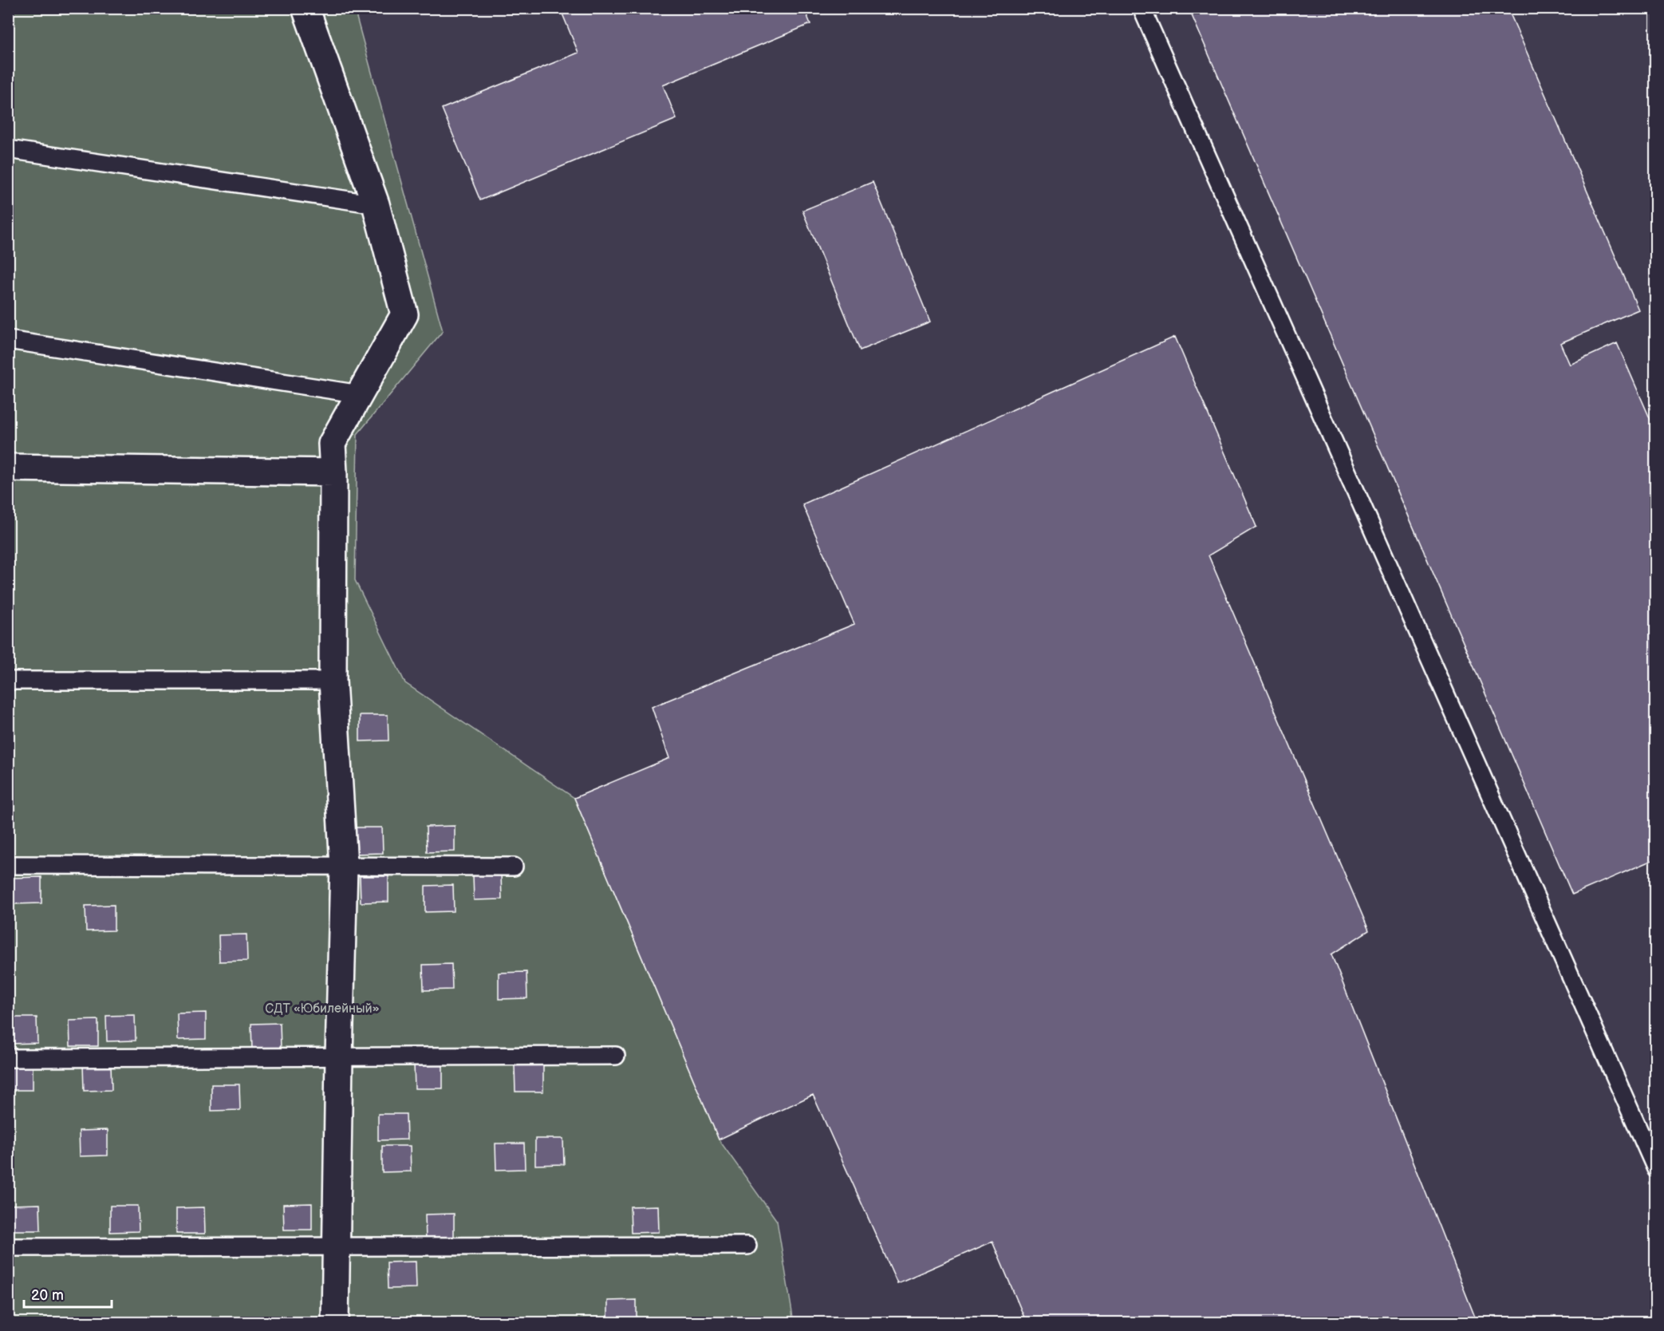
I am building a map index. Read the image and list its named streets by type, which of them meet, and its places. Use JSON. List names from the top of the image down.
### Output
{
  "parks": ["СДТ «Юбилейный»"],
  "scale_bar": "20 m"
}
